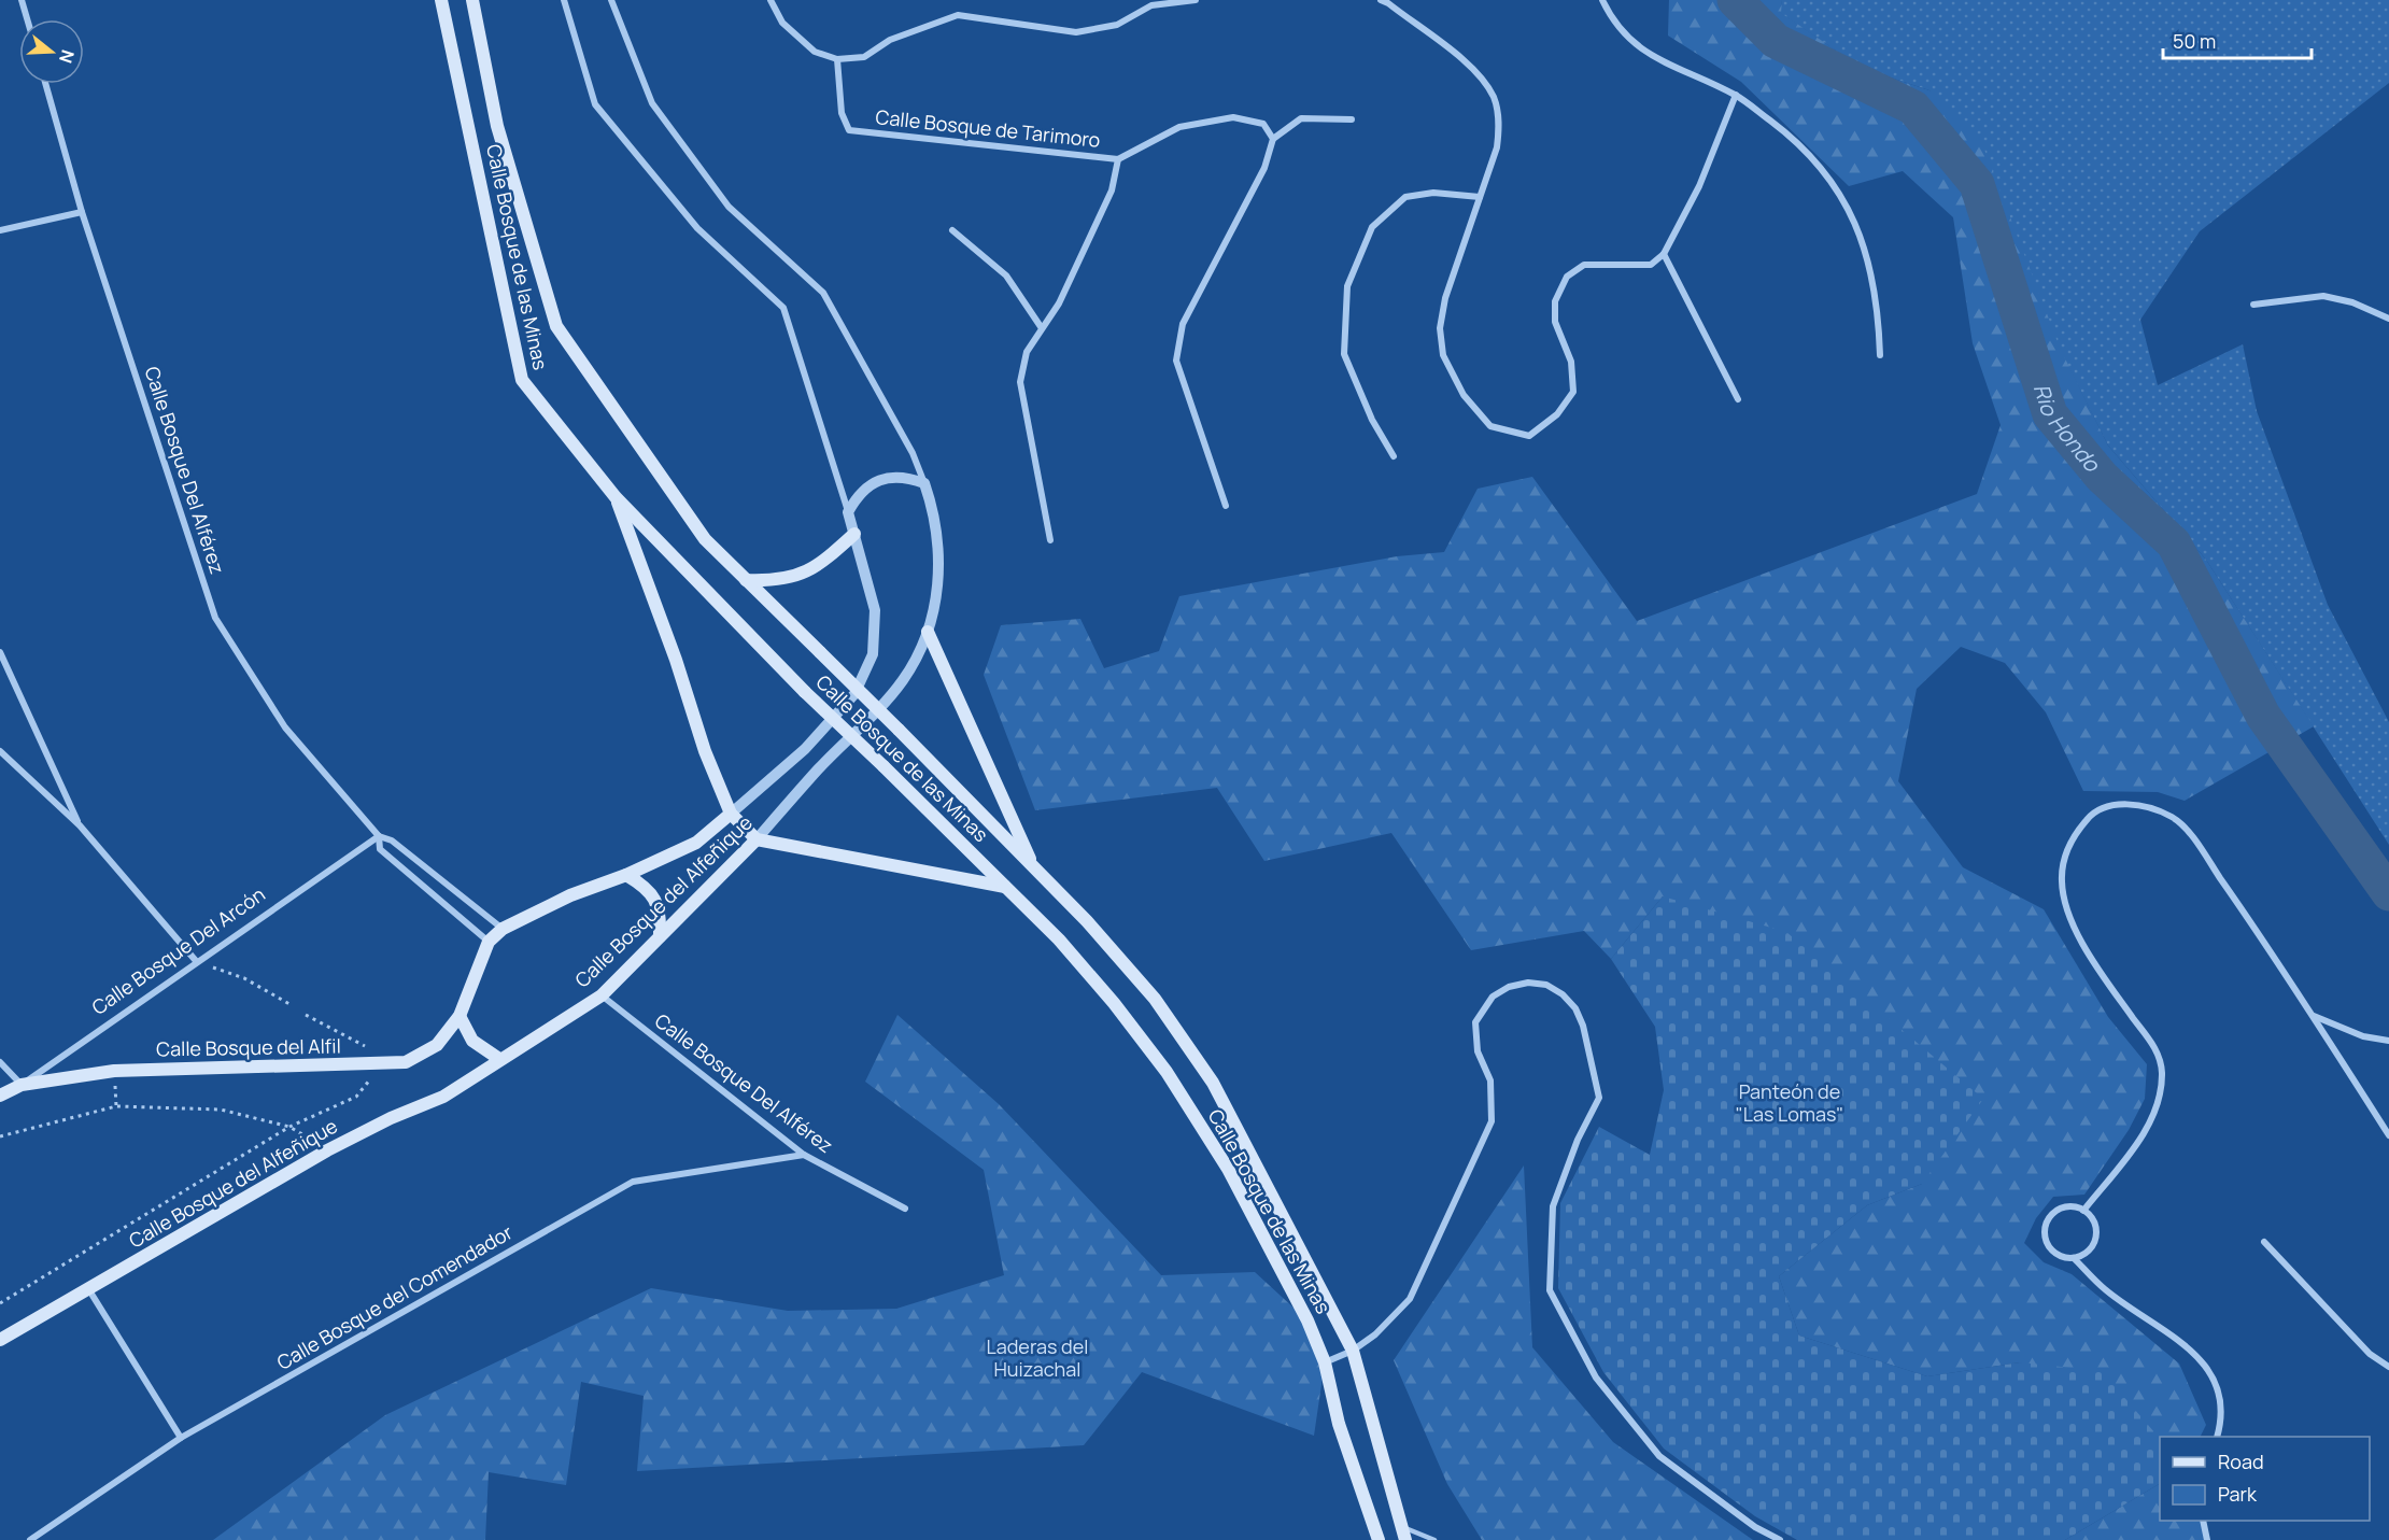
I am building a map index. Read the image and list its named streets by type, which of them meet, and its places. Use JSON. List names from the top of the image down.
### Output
{
  "streets": {
    "main road": [
      "Calle Bosque de las Minas",
      "Calle Bosque del Alfeñique",
      "Calle Bosque Del Arcón",
      "Calle Bosque del Alfil"
    ],
    "street": ["Calle Bosque de Tarimoro", "Calle Bosque Del Alférez", "Calle Bosque del Comendador"]
  },
  "crossings": [
    ["Calle Bosque Del Alférez", "Calle Bosque del Alfeñique"],
    ["Calle Bosque Del Alférez", "Calle Bosque Del Arcón"],
    ["Calle Bosque Del Alférez", "Calle Bosque del Comendador"],
    ["Calle Bosque del Alfeñique", "Calle Bosque del Alfil"],
    ["Calle Bosque Del Arcón", "Calle Bosque del Alfil"]
  ],
  "water": ["Rio Hondo"],
  "parks": ["Panteón de \"Las Lomas\"", "Laderas del Huizachal"],
  "legend": ["Road", "Park"],
  "scale_bar": "50 m",
  "north": "right"
}
